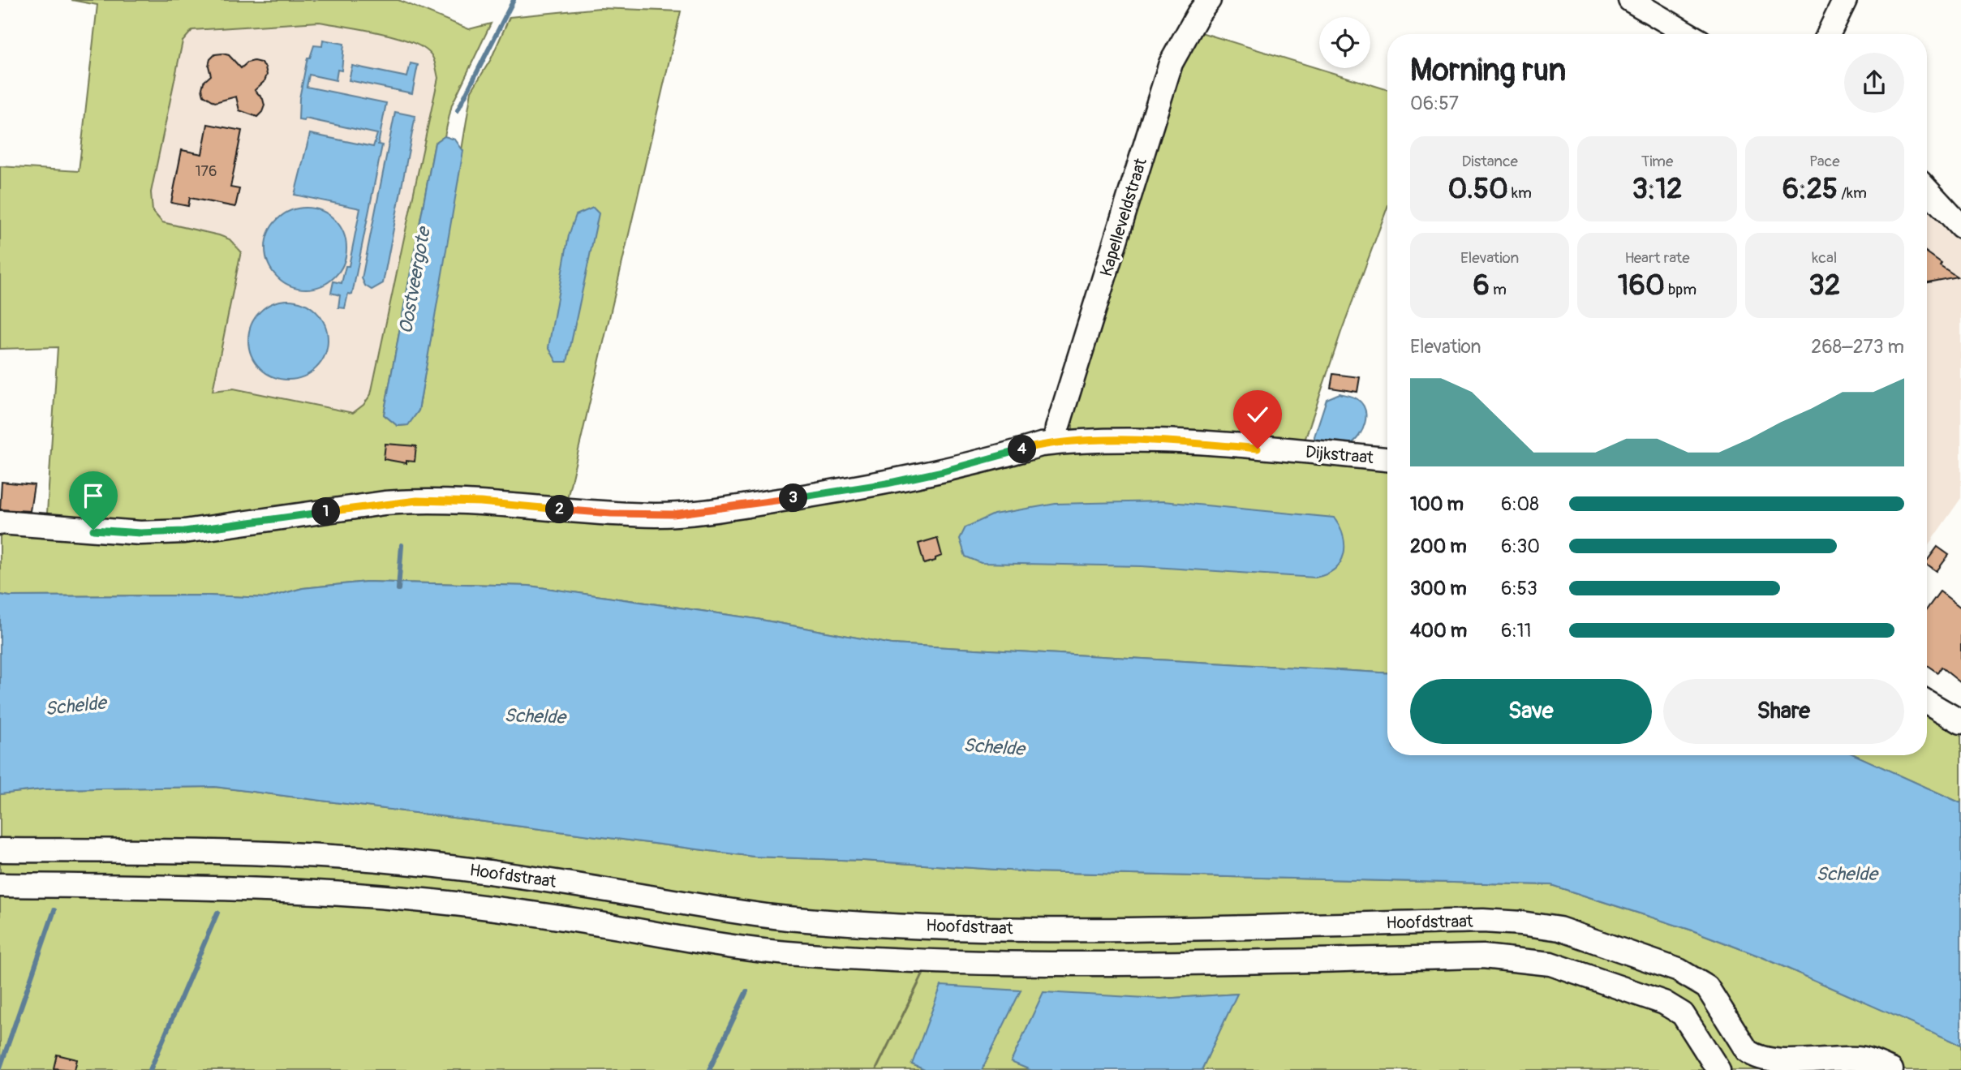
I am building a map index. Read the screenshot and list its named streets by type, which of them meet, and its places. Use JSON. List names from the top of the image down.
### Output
{
  "streets": {
    "street": ["Kapelleveldstraat", "Dijkstraat", "Hoofdstraat"]
  },
  "crossings": [
    ["Kapelleveldstraat", "Dijkstraat"]
  ],
  "water": ["Oostveergote", "Schelde"],
  "house_numbers": ["176"],
  "page": {
    "heading": ["Morning run", "06:57"],
    "stats": [
      ["Distance", "0.50 km"],
      ["Time", "3:12"],
      ["Pace", "6:25 /km"],
      ["Elevation", "6 m"],
      ["Heart rate", "160 bpm"],
      ["kcal", "32"]
    ],
    "chart": ["Elevation", "268–273 m"],
    "pins": [
      "4",
      "3",
      "2",
      "1"
    ],
    "list": [
      {
        "name": "100 m",
        "note": "6:08"
      },
      {
        "name": "200 m",
        "note": "6:30"
      },
      {
        "name": "300 m",
        "note": "6:53"
      },
      {
        "name": "400 m",
        "note": "6:11"
      }
    ],
    "buttons": ["Save", "Share"]
  }
}
